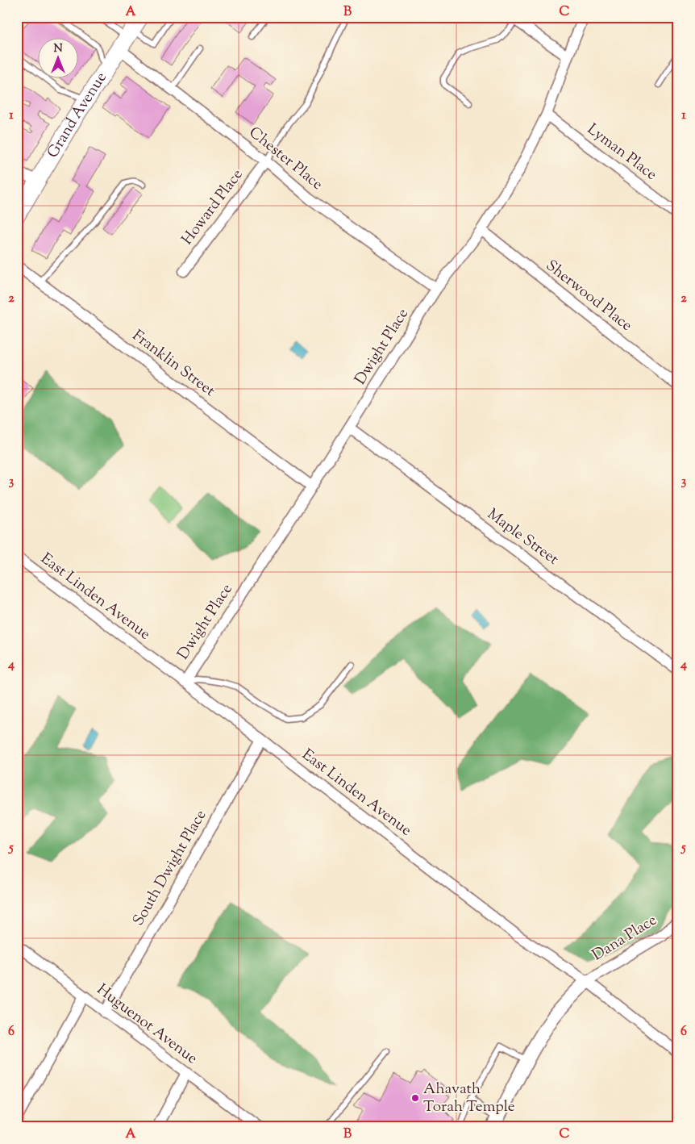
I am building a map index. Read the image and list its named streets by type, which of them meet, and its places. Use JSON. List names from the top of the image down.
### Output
{
  "streets": {
    "main road": ["Grand Avenue"],
    "street": [
      "Lyman Place",
      "Chester Place",
      "Howard Place",
      "Sherwood Place",
      "Dwight Place",
      "Franklin Street",
      "Maple Street",
      "East Linden Avenue",
      "South Dwight Place",
      "Dana Place",
      "Huguenot Avenue"
    ]
  },
  "crossings": [
    ["Grand Avenue", "Chester Place"],
    ["Lyman Place", "Dwight Place"],
    ["Chester Place", "Howard Place"],
    ["Chester Place", "Dwight Place"],
    ["Sherwood Place", "Dwight Place"],
    ["Dwight Place", "Franklin Street"],
    ["Dwight Place", "Maple Street"],
    ["Dwight Place", "East Linden Avenue"],
    ["East Linden Avenue", "South Dwight Place"],
    ["East Linden Avenue", "Dana Place"],
    ["South Dwight Place", "Huguenot Avenue"]
  ],
  "places": ["Ahavath Torah Temple"],
  "north": "top",
  "grid": {
    "columns": ["A", "B", "C"],
    "rows": [
      "1",
      "2",
      "3",
      "4",
      "5",
      "6"
    ]
  }
}
